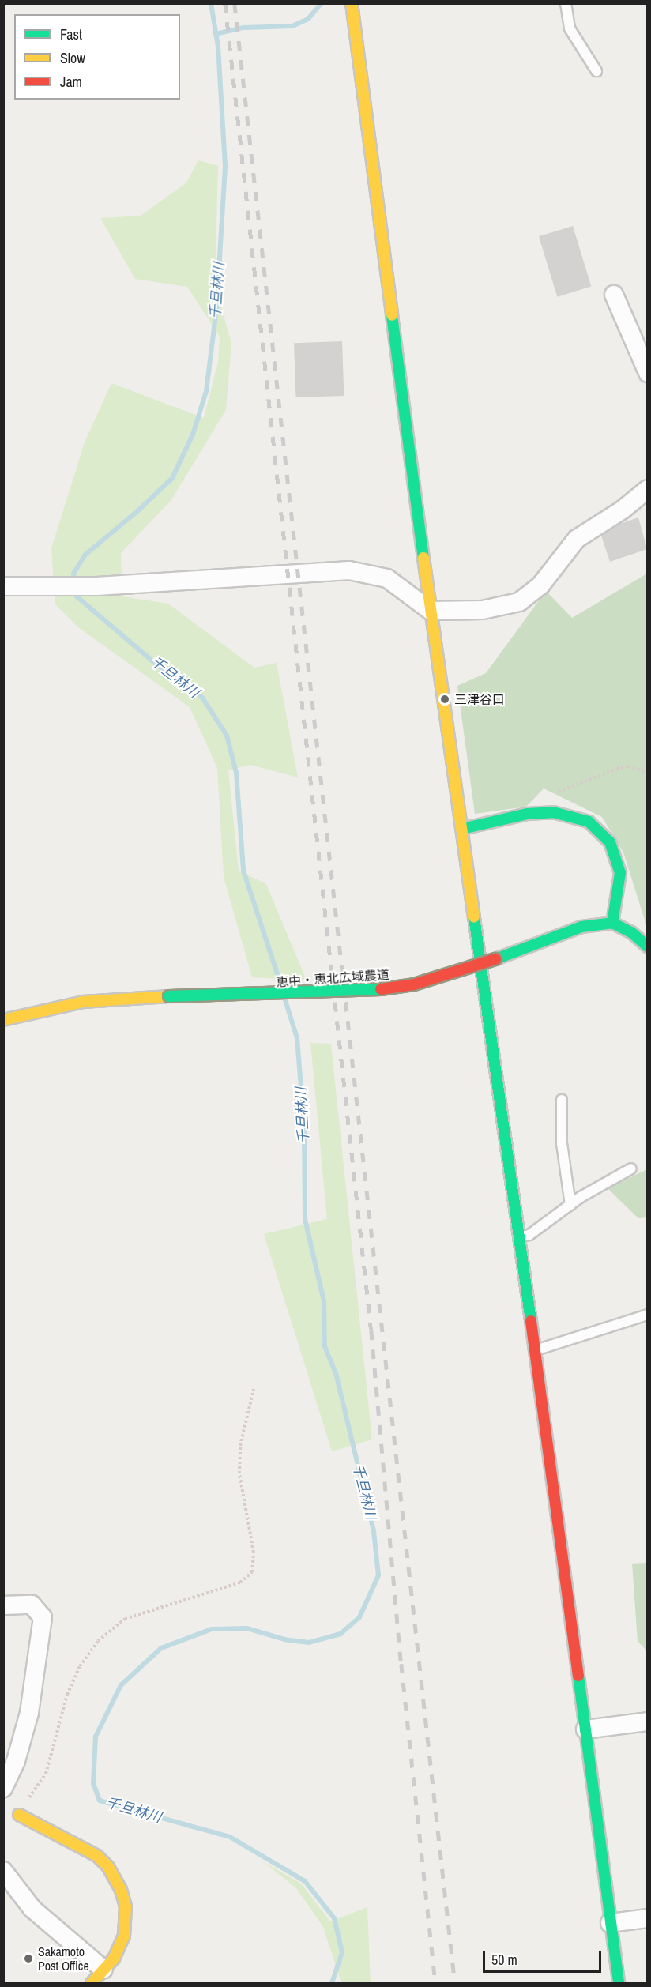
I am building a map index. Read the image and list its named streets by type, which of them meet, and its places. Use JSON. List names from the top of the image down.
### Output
{
  "streets": {
    "street": ["恵中・恵北広域農道"]
  },
  "water": ["千旦林川"],
  "places": ["三津谷口", "Sakamoto Post Office"],
  "legend": ["Fast", "Slow", "Jam"],
  "scale_bar": "50 m"
}
